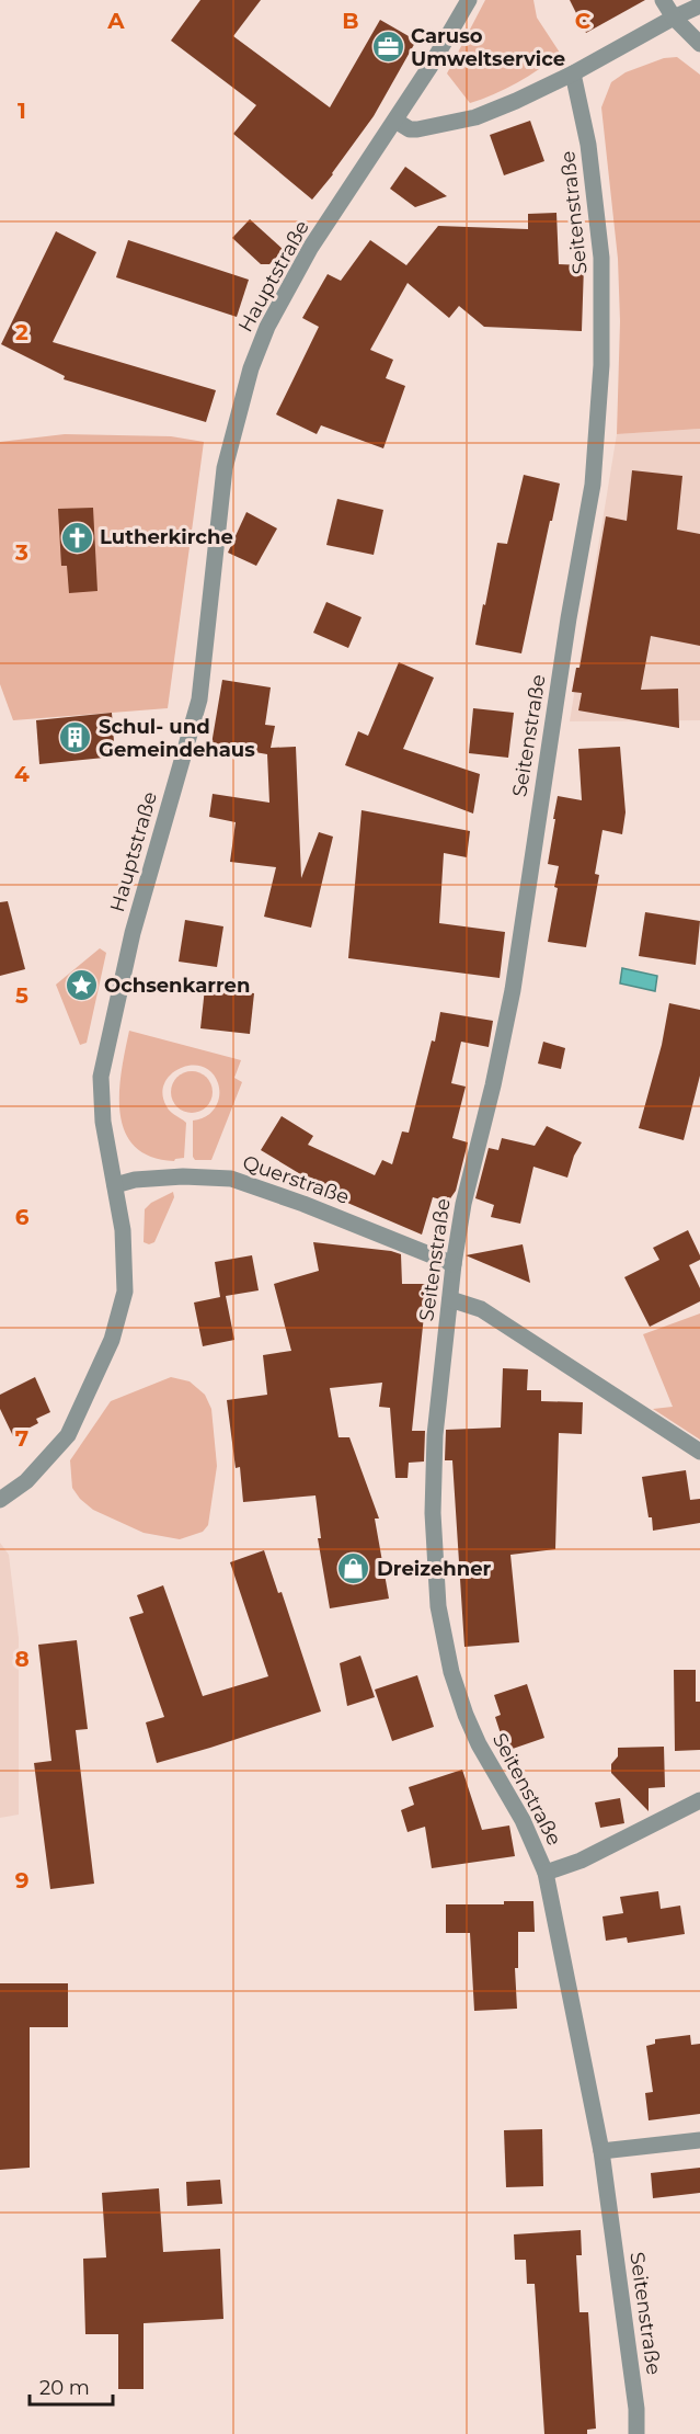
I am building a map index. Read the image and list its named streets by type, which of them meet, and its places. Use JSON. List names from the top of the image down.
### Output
{
  "streets": {
    "street": ["Seitenstraße", "Hauptstraße", "Querstraße"]
  },
  "crossings": [
    ["Seitenstraße", "Querstraße"],
    ["Hauptstraße", "Querstraße"]
  ],
  "places": {
    "office": ["Caruso Umweltservice"],
    "church": ["Lutherkirche"],
    "building": ["Schul- und Gemeindehaus"],
    "place": ["Ochsenkarren"],
    "shop": ["Dreizehner"]
  },
  "scale_bar": "20 m",
  "grid": {
    "columns": ["A", "B", "C"],
    "rows": [
      "1",
      "2",
      "3",
      "4",
      "5",
      "6",
      "7",
      "8",
      "9"
    ]
  }
}
